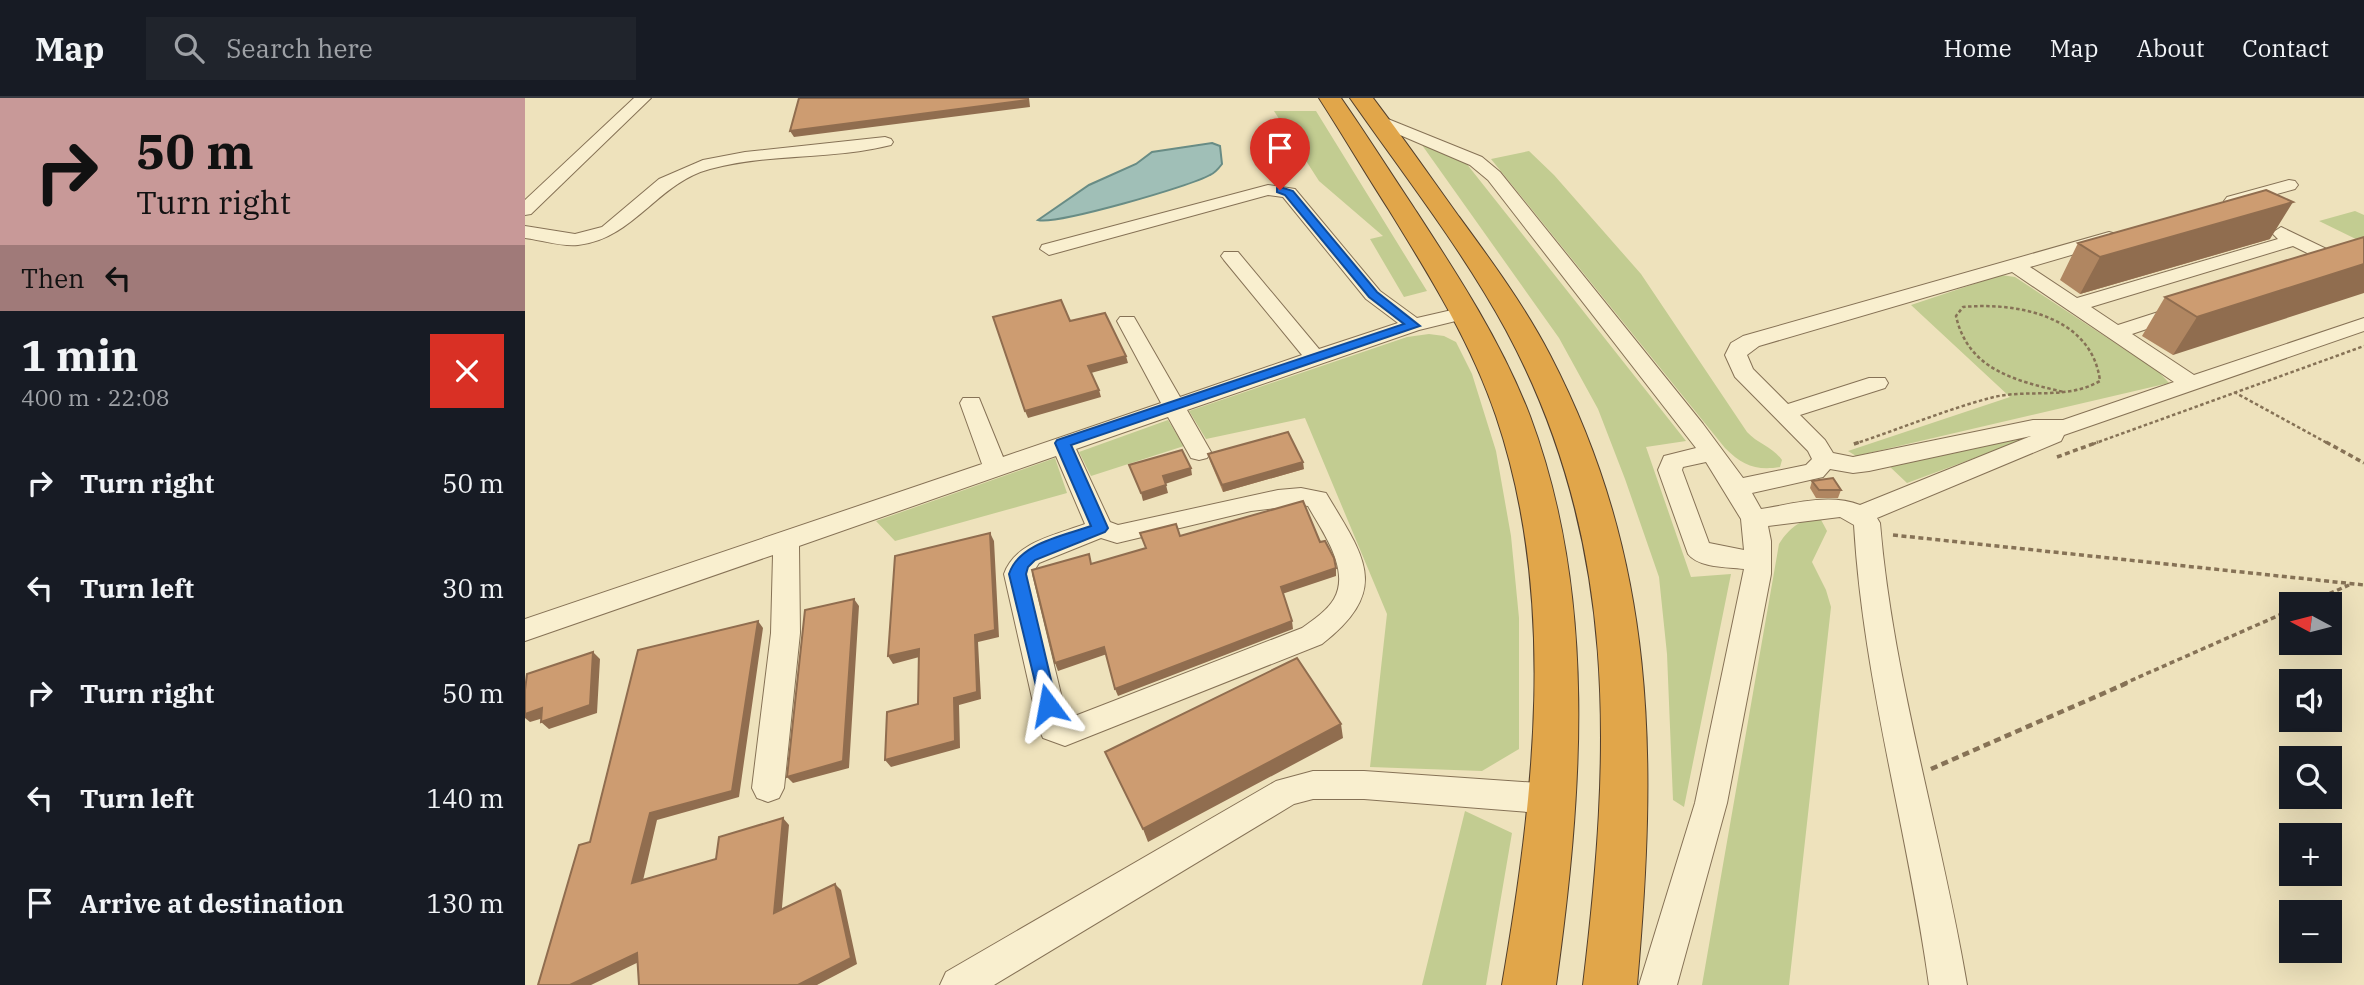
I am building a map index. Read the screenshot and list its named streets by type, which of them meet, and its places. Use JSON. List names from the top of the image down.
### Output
{
  "north": "left",
  "page": {
    "header": "Map",
    "search": "Search here",
    "nav": [
      "Home",
      "Map",
      "About",
      "Contact"
    ],
    "turn": ["50 m", "Turn right"],
    "then": "Then",
    "heading": ["1 min", "400 m · 22:08"],
    "list": [
      {
        "name": "Turn right",
        "value": "50 m"
      },
      {
        "name": "Turn left",
        "value": "30 m"
      },
      {
        "name": "Turn right",
        "value": "50 m"
      },
      {
        "name": "Turn left",
        "value": "140 m"
      },
      {
        "name": "Arrive at destination",
        "value": "130 m"
      }
    ],
    "map_buttons": ["+", "−"]
  }
}
